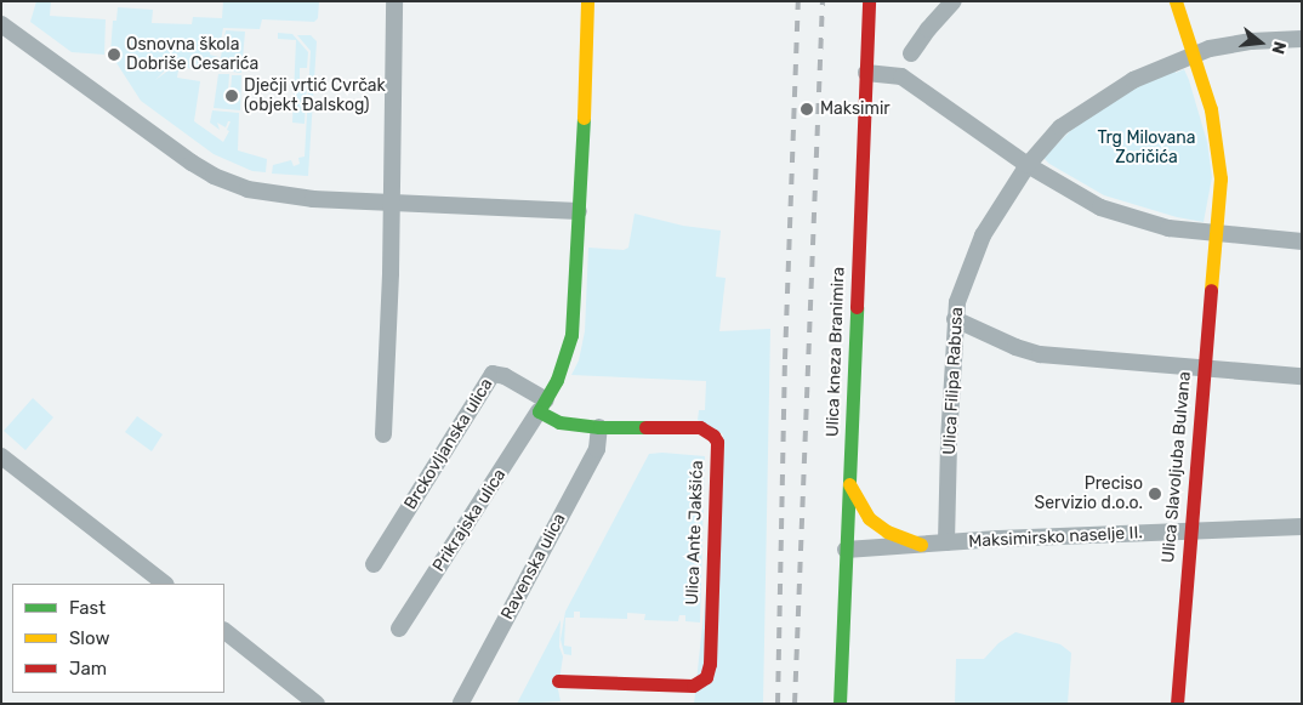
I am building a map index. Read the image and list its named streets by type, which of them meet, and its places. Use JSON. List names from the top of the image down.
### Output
{
  "streets": {
    "street": [
      "Ulica kneza Branimira",
      "Ulica Filipa Rabusa",
      "Brckovljanska ulica",
      "Ulica Slavoljuba Bulvana",
      "Prikrajska ulica",
      "Ulica Ante Jakšića",
      "Maksimirsko naselje II.",
      "Ravenska ulica"
    ]
  },
  "crossings": [
    ["Ulica kneza Branimira", "Maksimirsko naselje II."],
    ["Ulica Filipa Rabusa", "Maksimirsko naselje II."],
    ["Brckovljanska ulica", "Prikrajska ulica"],
    ["Brckovljanska ulica", "Ulica Ante Jakšića"],
    ["Ulica Slavoljuba Bulvana", "Maksimirsko naselje II."],
    ["Prikrajska ulica", "Ulica Ante Jakšića"],
    ["Ulica Ante Jakšića", "Ravenska ulica"]
  ],
  "parks": ["Trg Milovana Zoričića"],
  "places": [
    "Osnovna škola Dobriše Cesarića",
    "Dječji vrtić Cvrčak (objekt Đalskog)",
    "Maksimir",
    "Preciso Servizio d.o.o."
  ],
  "legend": ["Fast", "Slow", "Jam"],
  "north": "right"
}
